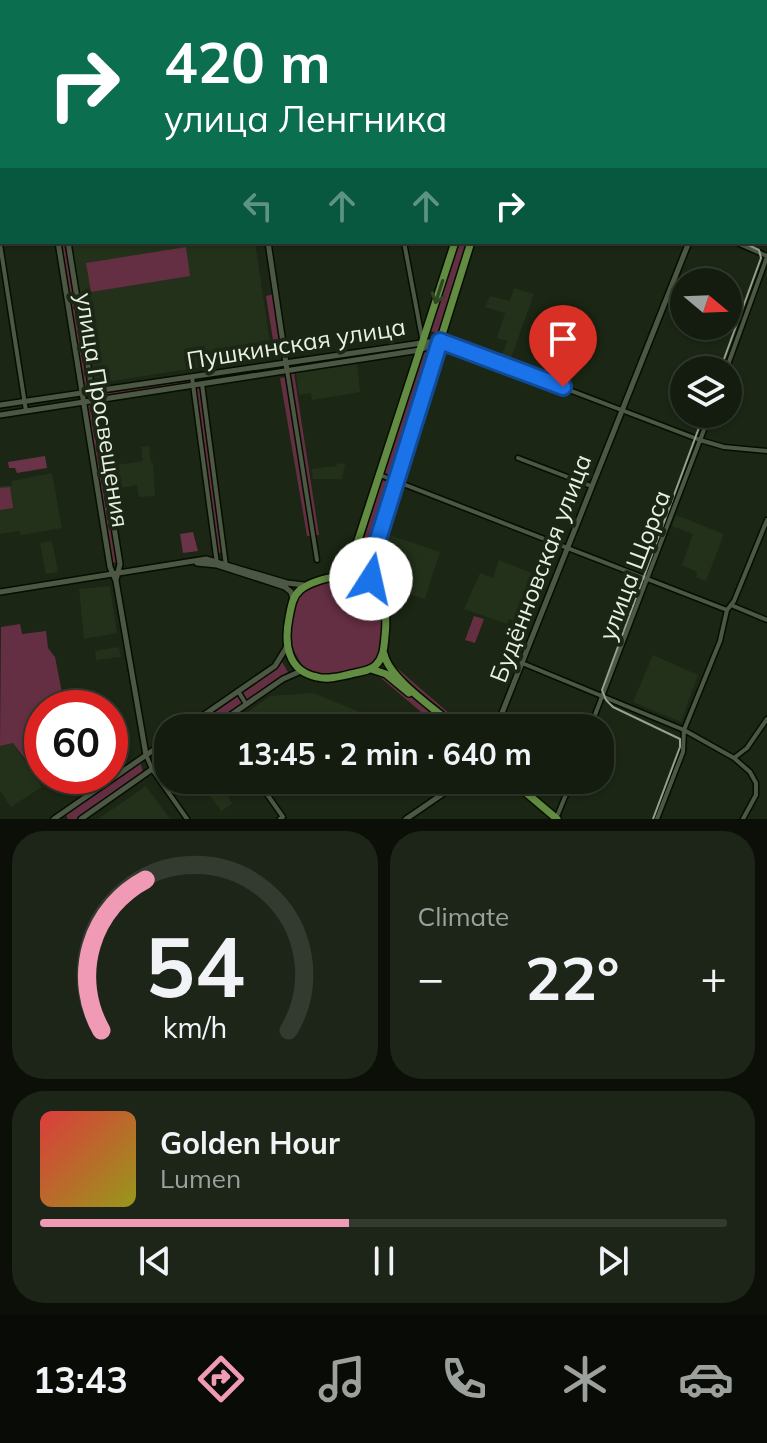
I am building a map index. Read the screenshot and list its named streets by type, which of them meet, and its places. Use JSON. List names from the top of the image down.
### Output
{
  "streets": {
    "main road": ["Пушкинская улица", "улица Просвещения", "Будённовская улица"],
    "street": ["улица Щорса"]
  },
  "crossings": [
    ["Пушкинская улица", "улица Просвещения"]
  ],
  "north": "right",
  "page": {
    "turn": ["420 m", "улица Ленгника"],
    "limit": "60",
    "trip": "13:45 · 2 min · 640 m",
    "tile": "Climate",
    "heat": ["−", "22°", "+"],
    "song": ["Golden Hour", "Lumen"],
    "tabs": "13:43",
    "gauge": ["54", "km/h"]
  }
}
